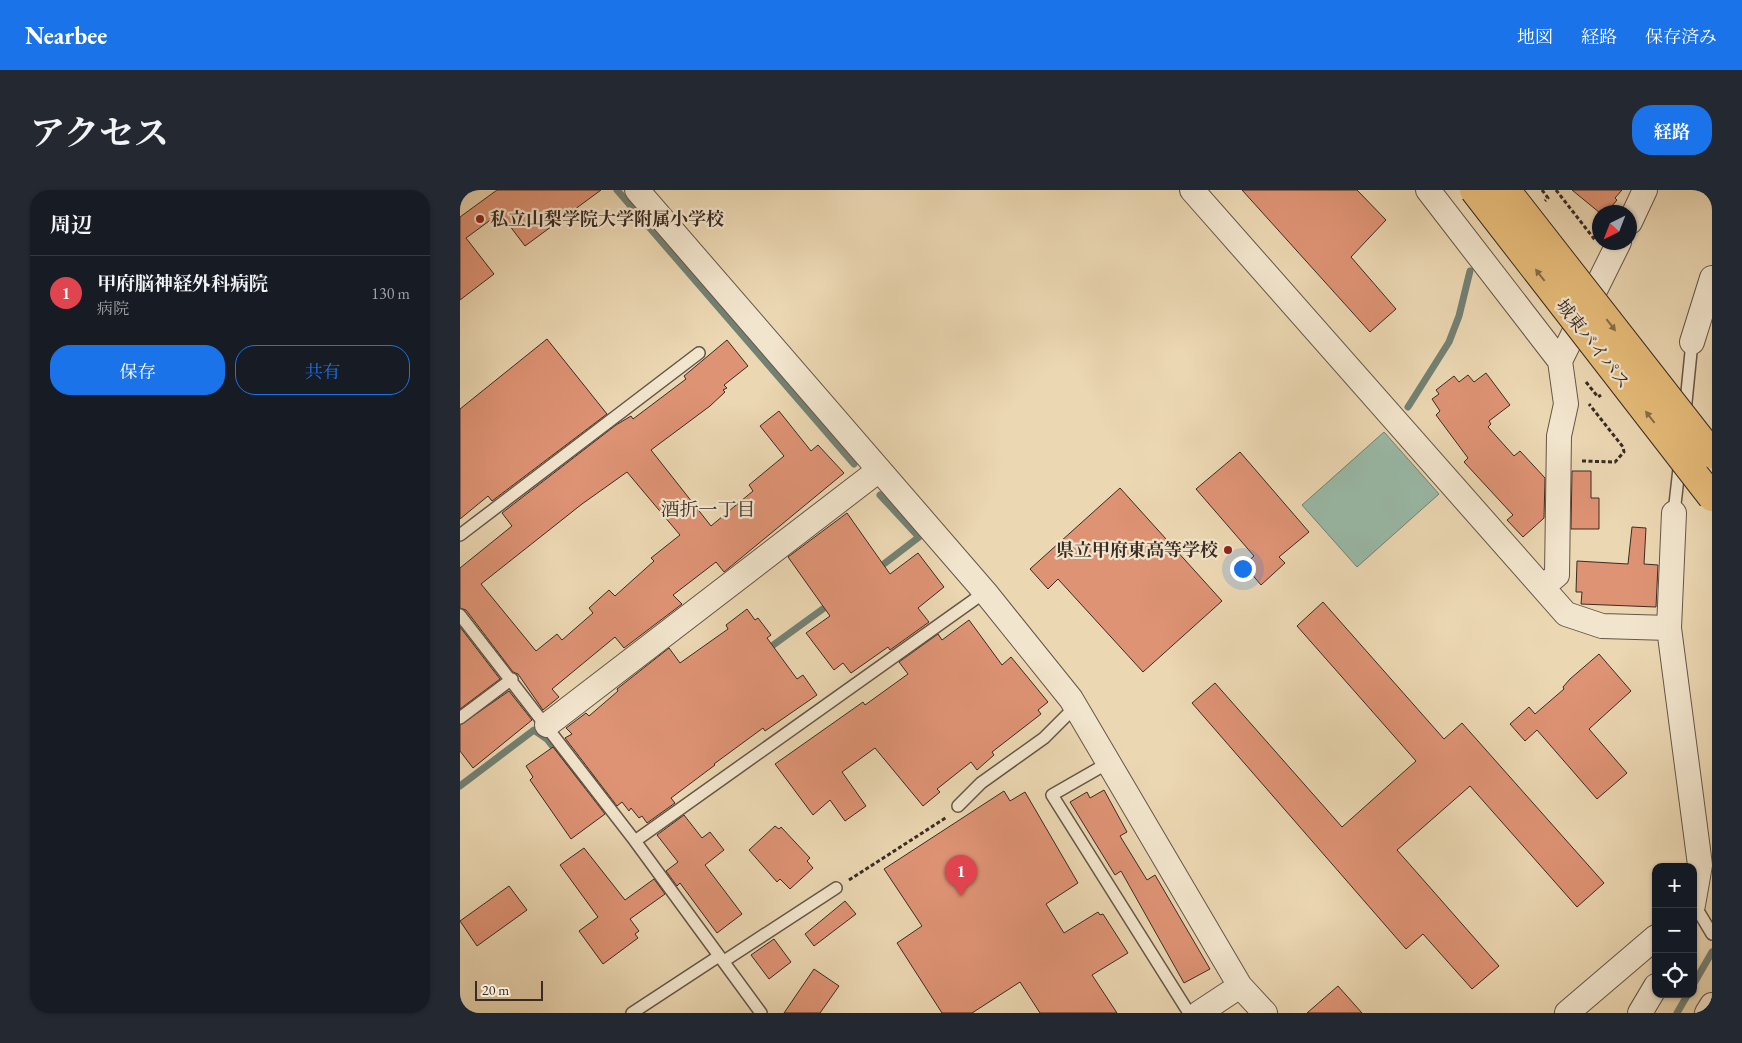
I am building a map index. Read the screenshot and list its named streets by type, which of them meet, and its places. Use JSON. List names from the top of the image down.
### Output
{
  "streets": {
    "highway": ["城東バイパス"]
  },
  "districts": ["酒折一丁目"],
  "places": ["私立山梨学院大学附属小学校", "県立甲府東高等学校"],
  "scale_bar": "20 m",
  "north": "bottom left",
  "page": {
    "header": "Nearbee",
    "nav": ["地図", "経路", "保存済み"],
    "title": "アクセス",
    "buttons": [
      "経路",
      ["保存", "共有"]
    ],
    "heading": "周辺",
    "list": [
      {
        "mark": "1",
        "name": "甲府脳神経外科病院",
        "note": "病院",
        "value": "130 m"
      }
    ],
    "pins": "1",
    "map_buttons": ["+", "−"],
    "scale": "20 m"
  }
}
